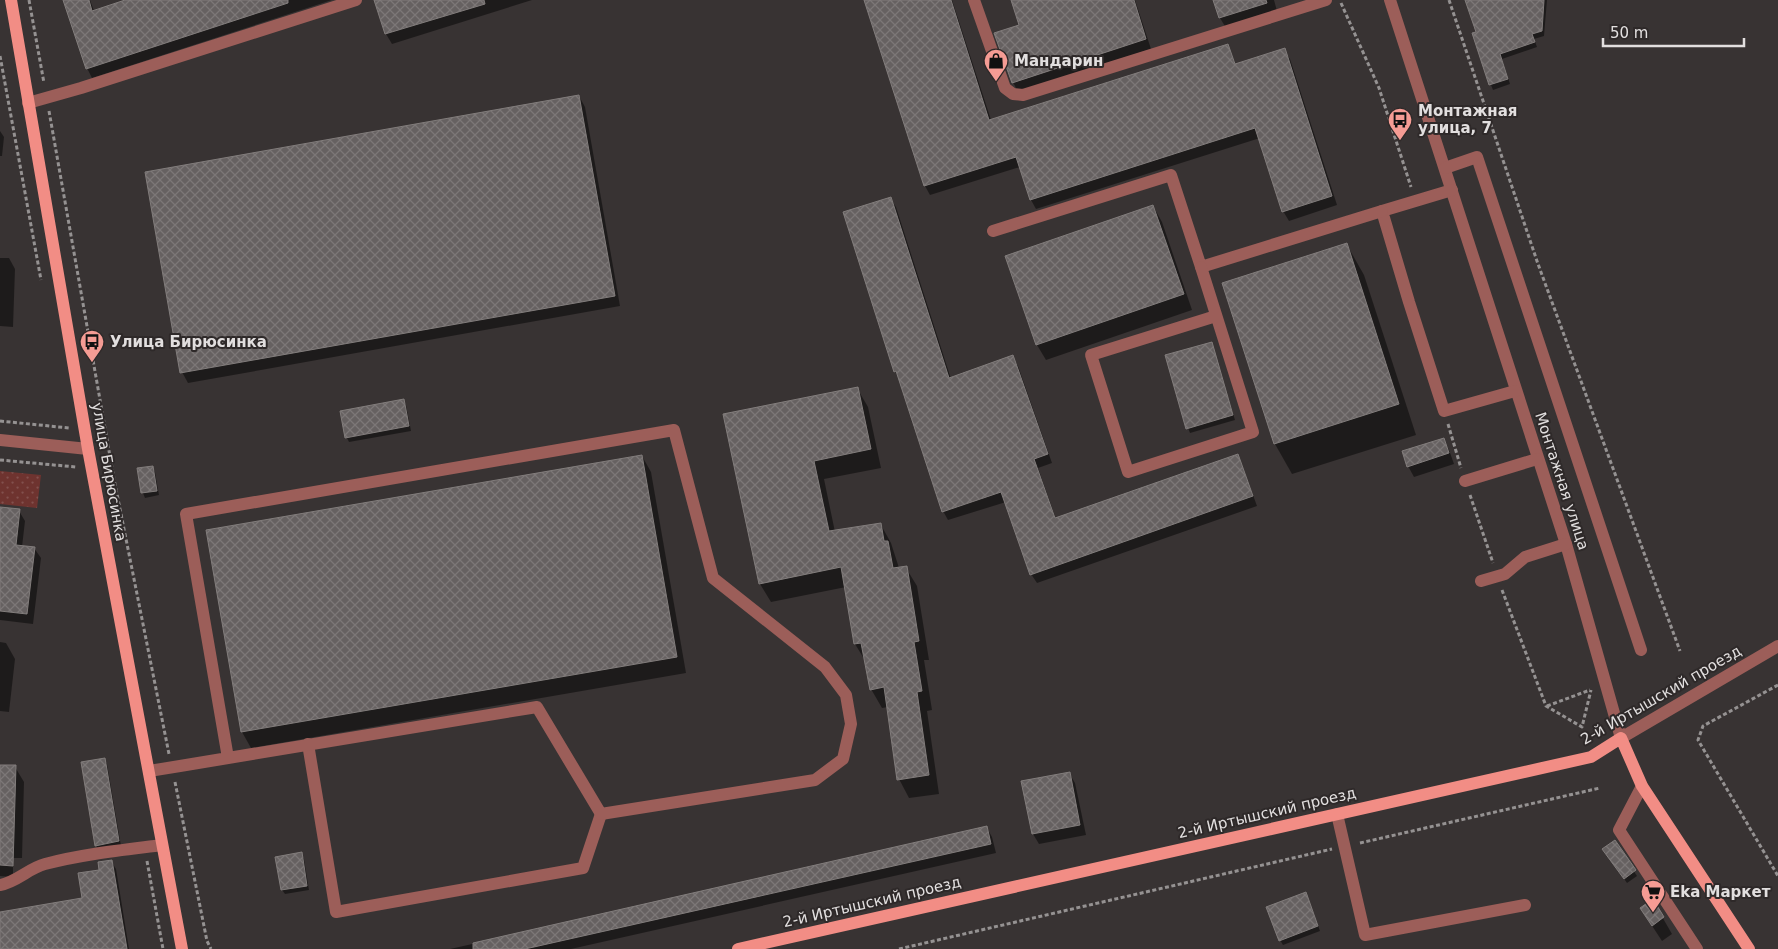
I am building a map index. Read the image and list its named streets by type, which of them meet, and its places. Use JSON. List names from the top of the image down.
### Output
{
  "streets": {
    "main road": ["улица Бирюсинка", "Монтажная улица", "2-й Иртышский проезд"]
  },
  "crossings": [
    ["Монтажная улица", "2-й Иртышский проезд"]
  ],
  "places": {
    "shop": ["Мандарин"],
    "bus stop": ["Монтажная улица, 7", "Улица Бирюсинка"],
    "supermarket": ["Eka Маркет"]
  },
  "scale_bar": "50 m"
}
